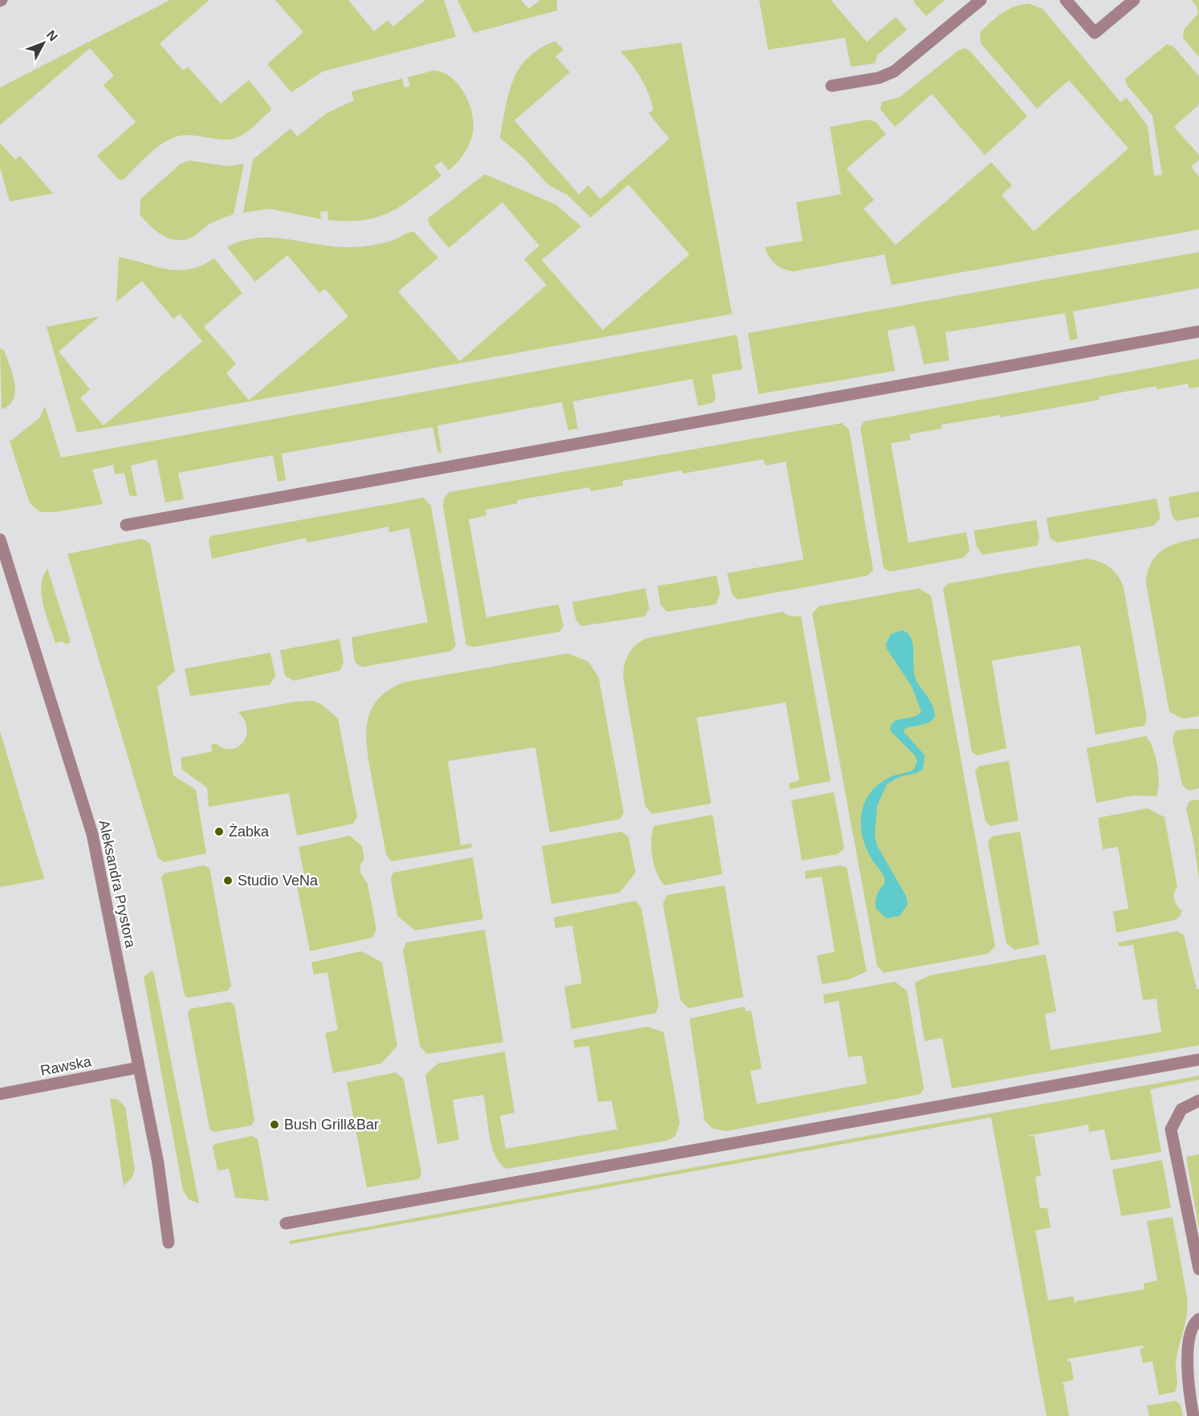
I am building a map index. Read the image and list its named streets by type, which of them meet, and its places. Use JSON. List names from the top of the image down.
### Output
{
  "streets": {
    "street": ["Aleksandra Prystora", "Rawska"]
  },
  "crossings": [
    ["Aleksandra Prystora", "Rawska"]
  ],
  "places": ["Żabka", "Studio VeNa", "Bush Grill&Bar"],
  "north": "top right"
}
